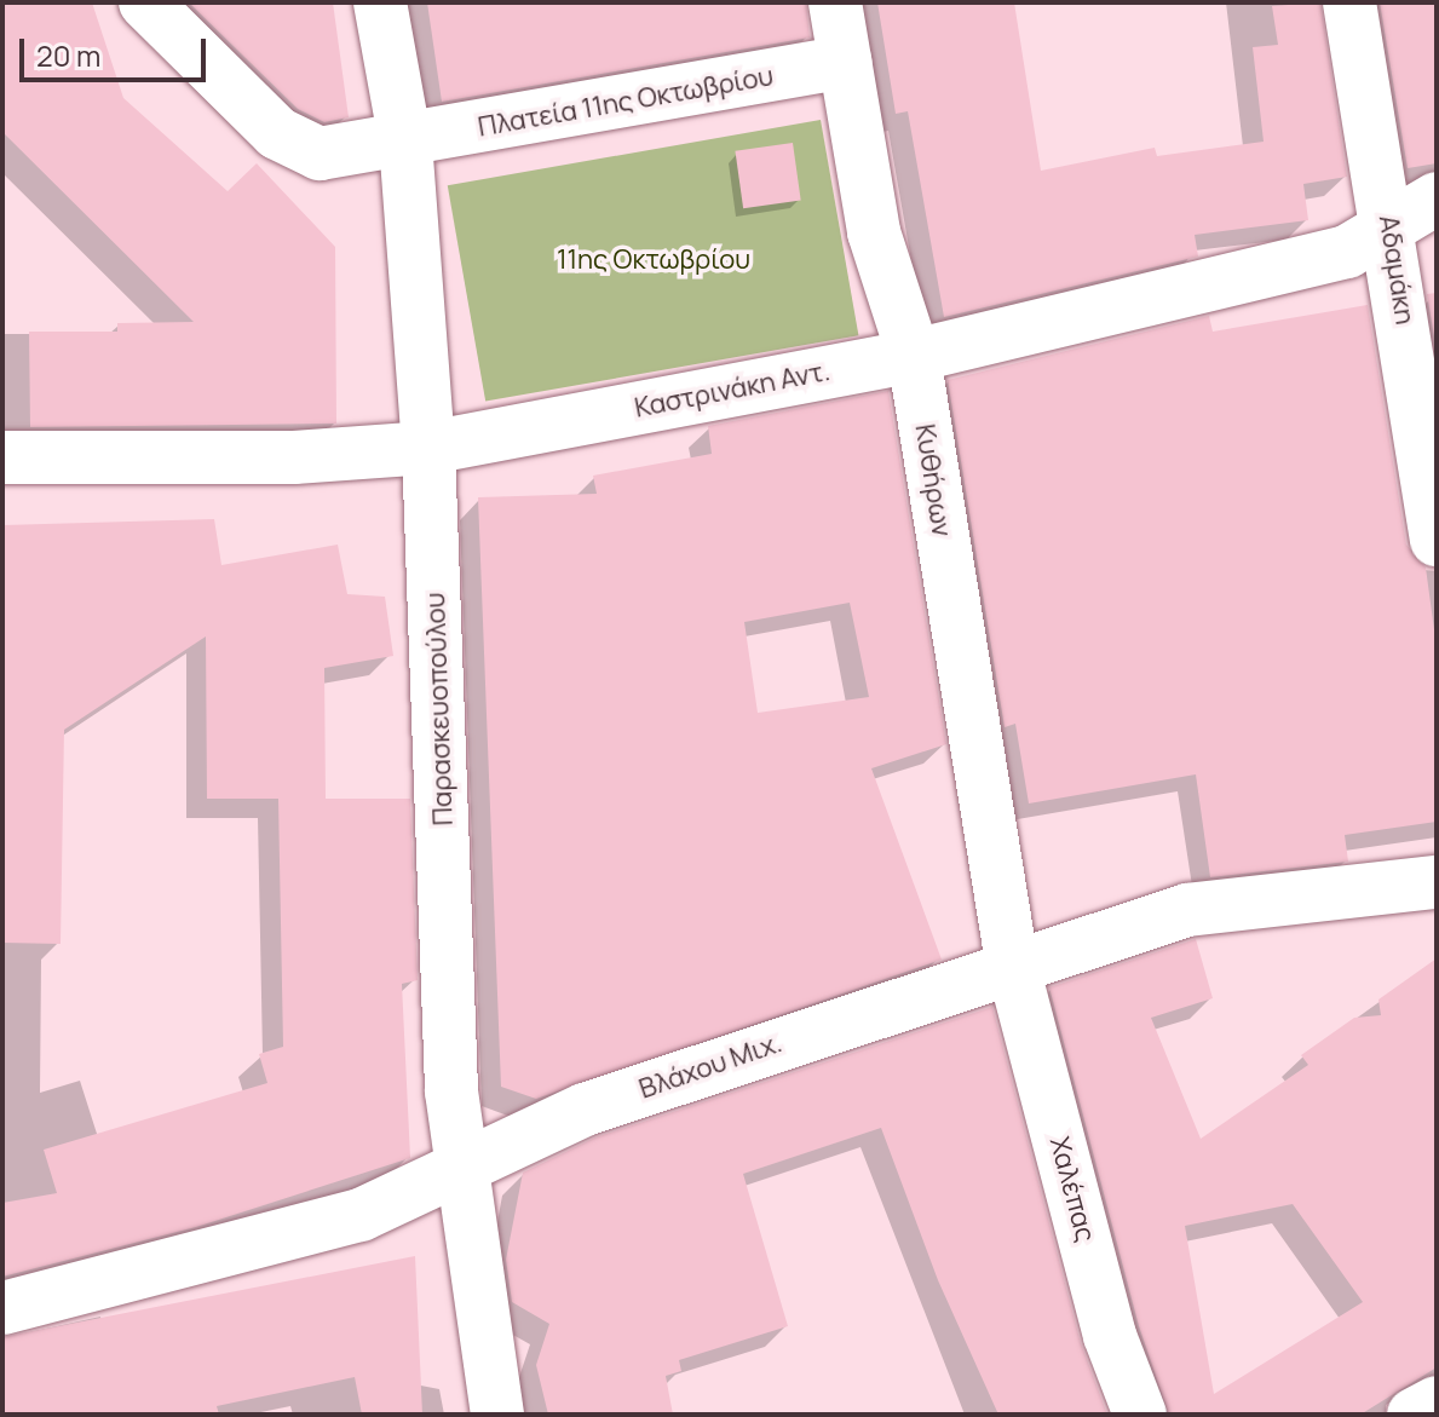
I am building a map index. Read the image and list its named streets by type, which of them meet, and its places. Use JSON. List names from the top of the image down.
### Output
{
  "streets": {
    "street": [
      "Πλατεία 11ης Οκτωβρίου",
      "Αδαμάκη",
      "Καστρινάκη Αντ.",
      "Κυθήρων",
      "Παρασκευοπούλου",
      "Βλάχου Μιχ.",
      "Χαλέπας"
    ]
  },
  "crossings": [
    ["Πλατεία 11ης Οκτωβρίου", "Κυθήρων"],
    ["Πλατεία 11ης Οκτωβρίου", "Παρασκευοπούλου"],
    ["Αδαμάκη", "Καστρινάκη Αντ."],
    ["Καστρινάκη Αντ.", "Κυθήρων"],
    ["Καστρινάκη Αντ.", "Παρασκευοπούλου"],
    ["Κυθήρων", "Βλάχου Μιχ."],
    ["Κυθήρων", "Χαλέπας"],
    ["Παρασκευοπούλου", "Βλάχου Μιχ."],
    ["Βλάχου Μιχ.", "Χαλέπας"]
  ],
  "parks": ["11ης Οκτωβρίου"],
  "scale_bar": "20 m"
}
